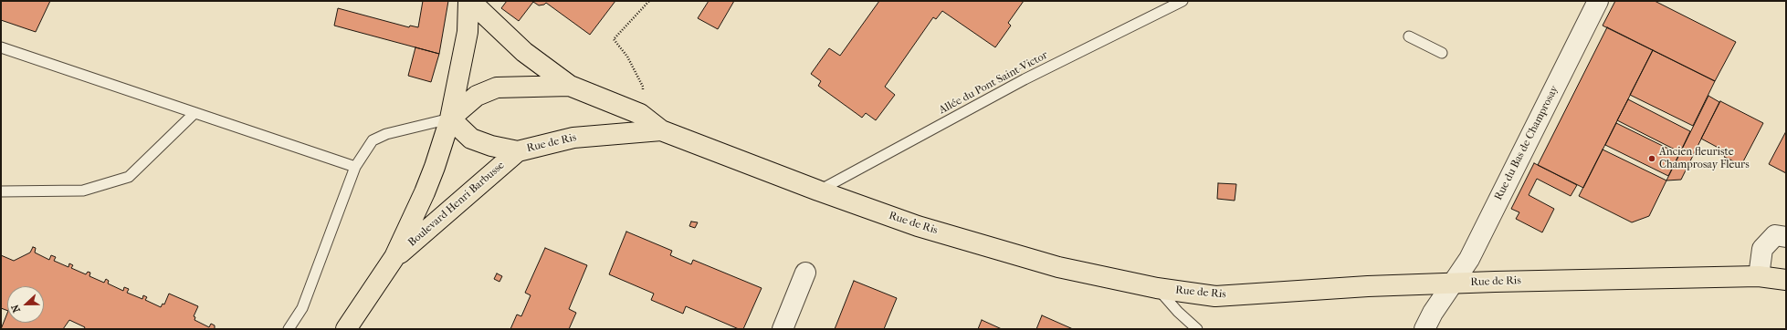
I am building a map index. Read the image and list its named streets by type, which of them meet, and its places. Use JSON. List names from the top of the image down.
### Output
{
  "streets": {
    "main road": ["Rue de Ris", "Boulevard Henri Barbusse"],
    "street": ["Rue du Bas de Champrosay"],
    "lane": ["Allée du Pont Saint-Victor"]
  },
  "crossings": [
    ["Allée du Pont Saint-Victor", "Rue de Ris"],
    ["Rue de Ris", "Rue du Bas de Champrosay"],
    ["Rue de Ris", "Boulevard Henri Barbusse"]
  ],
  "places": ["Ancien fleuriste Champrosay Fleurs"],
  "north": "left"
}
